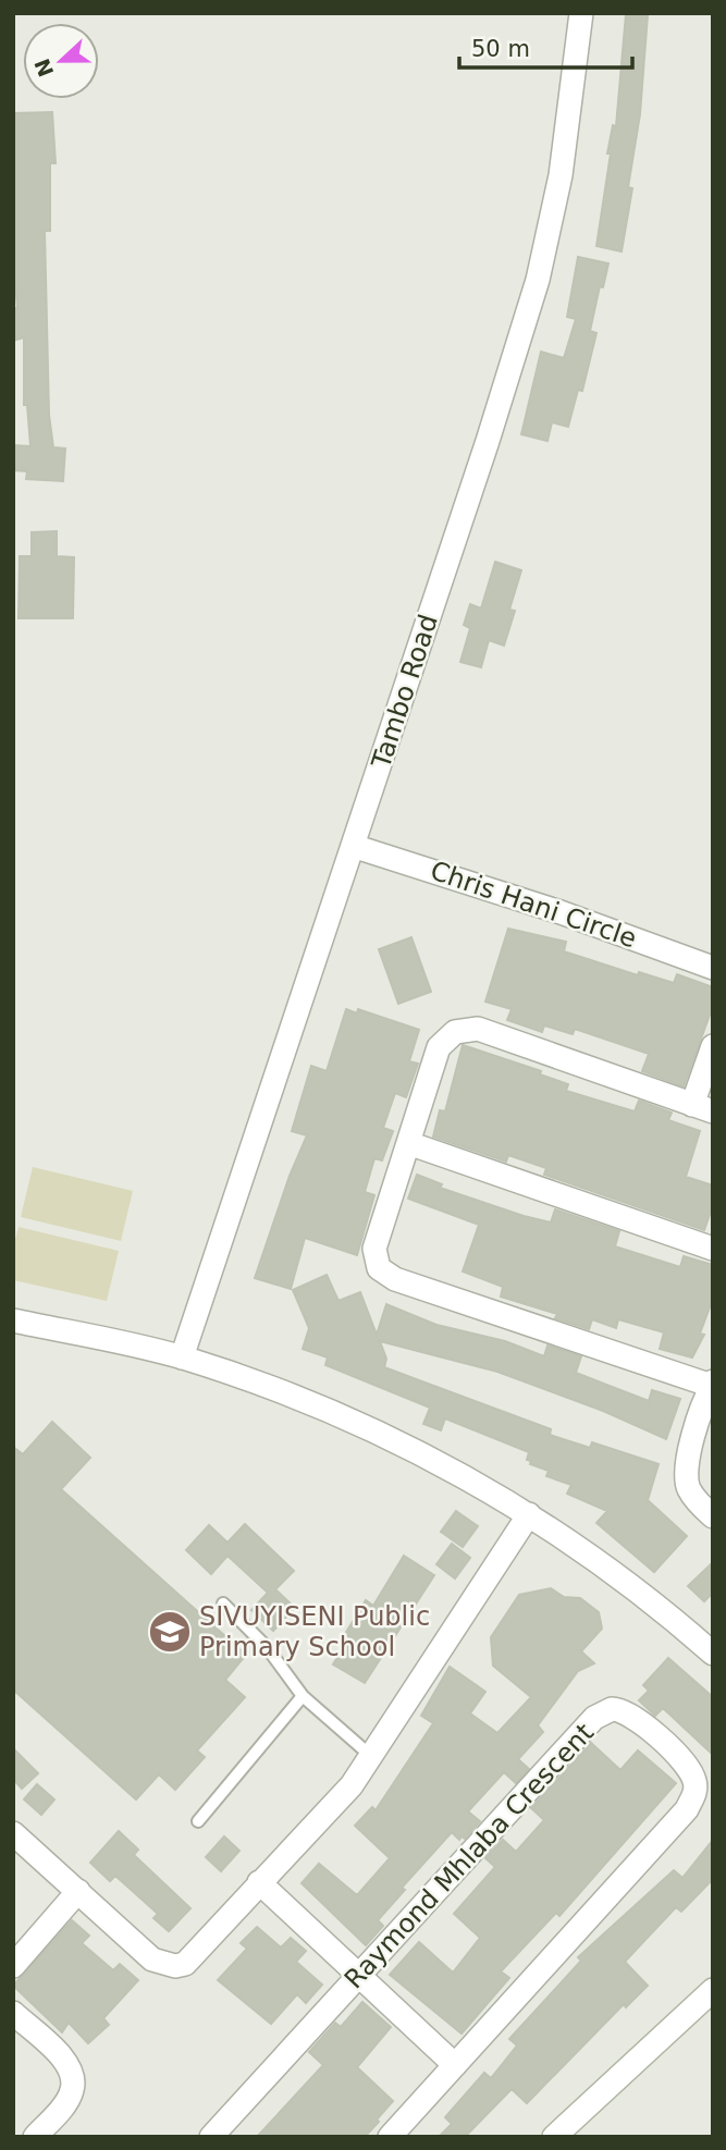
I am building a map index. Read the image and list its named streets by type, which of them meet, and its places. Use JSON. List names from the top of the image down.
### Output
{
  "streets": {
    "street": ["Tambo Road", "Chris Hani Circle", "Raymond Mhlaba Crescent"]
  },
  "crossings": [
    ["Tambo Road", "Chris Hani Circle"]
  ],
  "places": {
    "school or university": ["SIVUYISENI Public Primary School"]
  },
  "scale_bar": "50 m",
  "north": "left"
}
